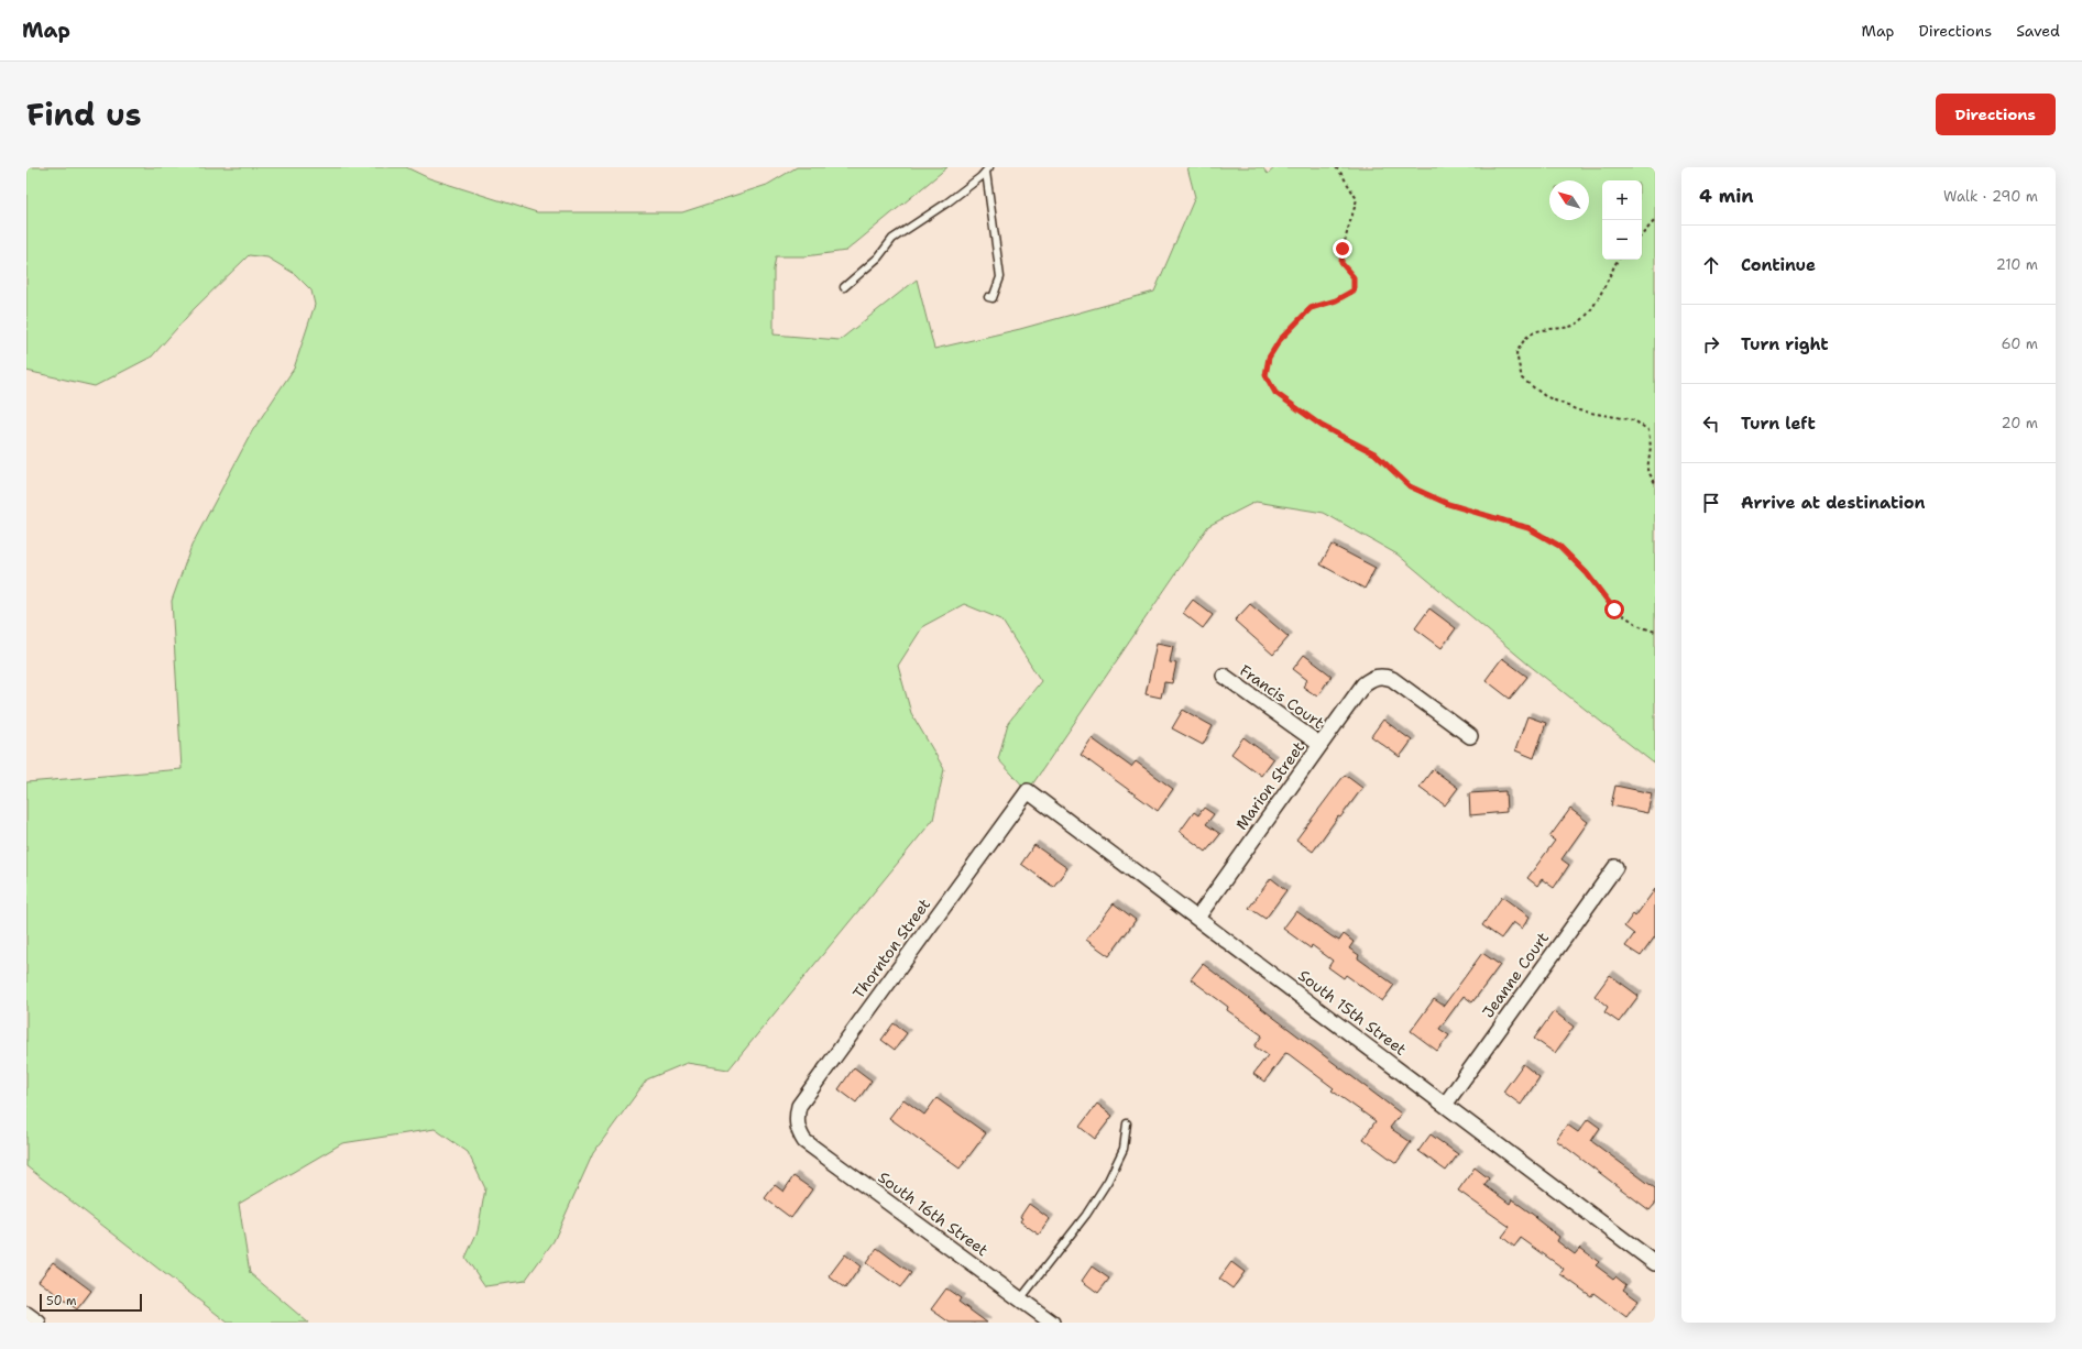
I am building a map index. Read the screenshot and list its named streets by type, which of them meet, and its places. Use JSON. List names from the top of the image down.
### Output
{
  "streets": {
    "street": [
      "Francis Court",
      "Marion Street",
      "Thornton Street",
      "Jeanne Court",
      "South 15th Street",
      "South 16th Street"
    ]
  },
  "crossings": [
    ["Francis Court", "Marion Street"],
    ["Marion Street", "South 15th Street"],
    ["Thornton Street", "South 15th Street"],
    ["Thornton Street", "South 16th Street"],
    ["Jeanne Court", "South 15th Street"]
  ],
  "scale_bar": "50 m",
  "north": "top left",
  "page": {
    "header": "Map",
    "nav": ["Map", "Directions", "Saved"],
    "title": "Find us",
    "buttons": "Directions",
    "heading": ["4 min", "Walk · 290 m"],
    "map_buttons": ["+", "−"],
    "list": [
      ["Continue", "210 m"],
      ["Turn right", "60 m"],
      ["Turn left", "20 m"],
      "Arrive at destination"
    ],
    "scale": "50 m"
  }
}
